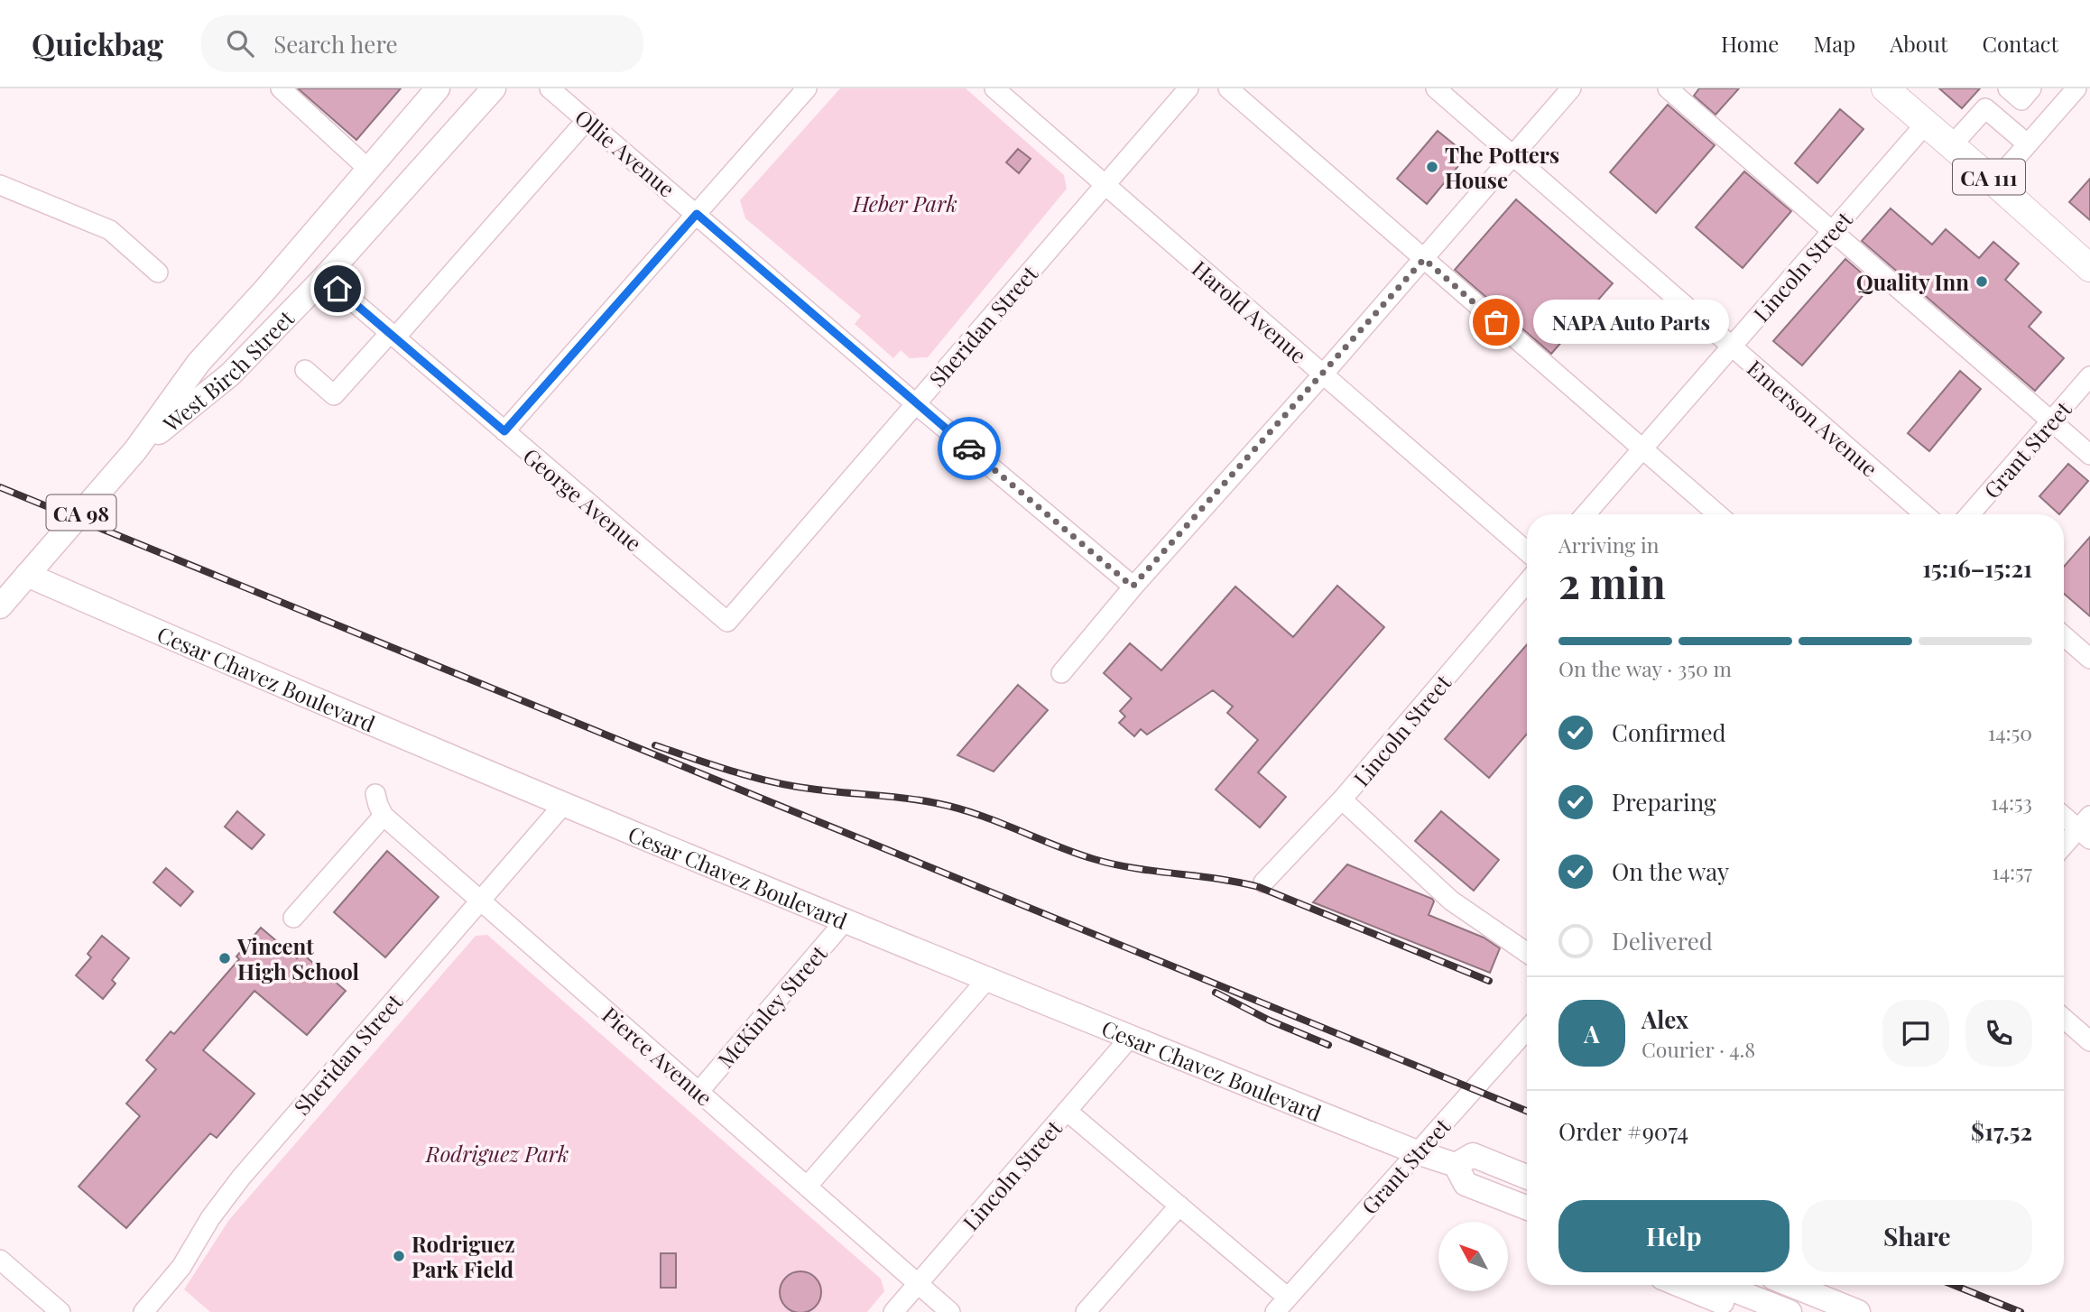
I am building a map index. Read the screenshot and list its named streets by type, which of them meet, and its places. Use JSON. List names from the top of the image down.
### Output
{
  "streets": {
    "highway": ["CA 111"],
    "main road": ["West Birch Street", "CA 98", "Cesar Chavez Boulevard"],
    "street": [
      "Ollie Avenue",
      "Lincoln Street",
      "Harold Avenue",
      "Sheridan Street",
      "Emerson Avenue",
      "Grant Street",
      "George Avenue",
      "McKinley Street",
      "Pierce Avenue"
    ]
  },
  "crossings": [
    ["Ollie Avenue", "Sheridan Street"],
    ["CA 111", "Lincoln Street"],
    ["Lincoln Street", "Emerson Avenue"],
    ["Lincoln Street", "Cesar Chavez Boulevard"],
    ["Lincoln Street", "Pierce Avenue"],
    ["Harold Avenue", "Sheridan Street"],
    ["Sheridan Street", "George Avenue"],
    ["Sheridan Street", "Cesar Chavez Boulevard"],
    ["Sheridan Street", "Pierce Avenue"],
    ["West Birch Street", "George Avenue"],
    ["West Birch Street", "Cesar Chavez Boulevard"],
    ["Grant Street", "Cesar Chavez Boulevard"],
    ["Cesar Chavez Boulevard", "McKinley Street"],
    ["McKinley Street", "Pierce Avenue"]
  ],
  "parks": ["Heber Park", "Rodriguez Park"],
  "places": [
    "The Potters House",
    "Quality Inn",
    "NAPA Auto Parts",
    "Vincent High School",
    "Rodriguez Park Field"
  ],
  "north": "top left",
  "page": {
    "header": "Quickbag",
    "search": "Search here",
    "nav": [
      "Home",
      "Map",
      "About",
      "Contact"
    ],
    "bubble": "NAPA Auto Parts",
    "heading": ["2 min", "Arriving in", "15:16–15:21"],
    "panel": [
      "Alex",
      "Courier · 4.8",
      "Order #9074",
      "$17.52"
    ],
    "bar": "On the way · 350 m",
    "list": [
      ["Confirmed", "14:50"],
      ["Preparing", "14:53"],
      ["On the way", "14:57"],
      "Delivered"
    ],
    "round": "A",
    "buttons": ["Help", "Share"]
  }
}
